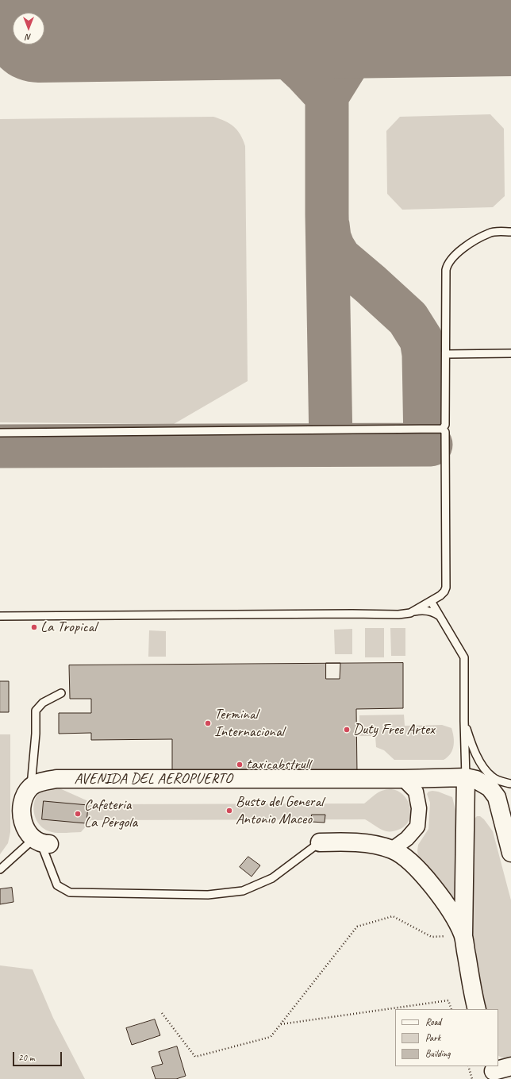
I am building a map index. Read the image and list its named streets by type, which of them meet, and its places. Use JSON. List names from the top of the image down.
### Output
{
  "streets": {
    "main road": ["AVENIDA DEL AEROPUERTO"]
  },
  "places": [
    "La Tropical",
    "Terminal Internacional",
    "Duty Free Artex",
    "taxicabstrull",
    "Busto del General Antonio Maceo",
    "Cafeteria La Pérgola"
  ],
  "legend": ["Road", "Park", "Building"],
  "scale_bar": "20 m",
  "north": "bottom"
}
